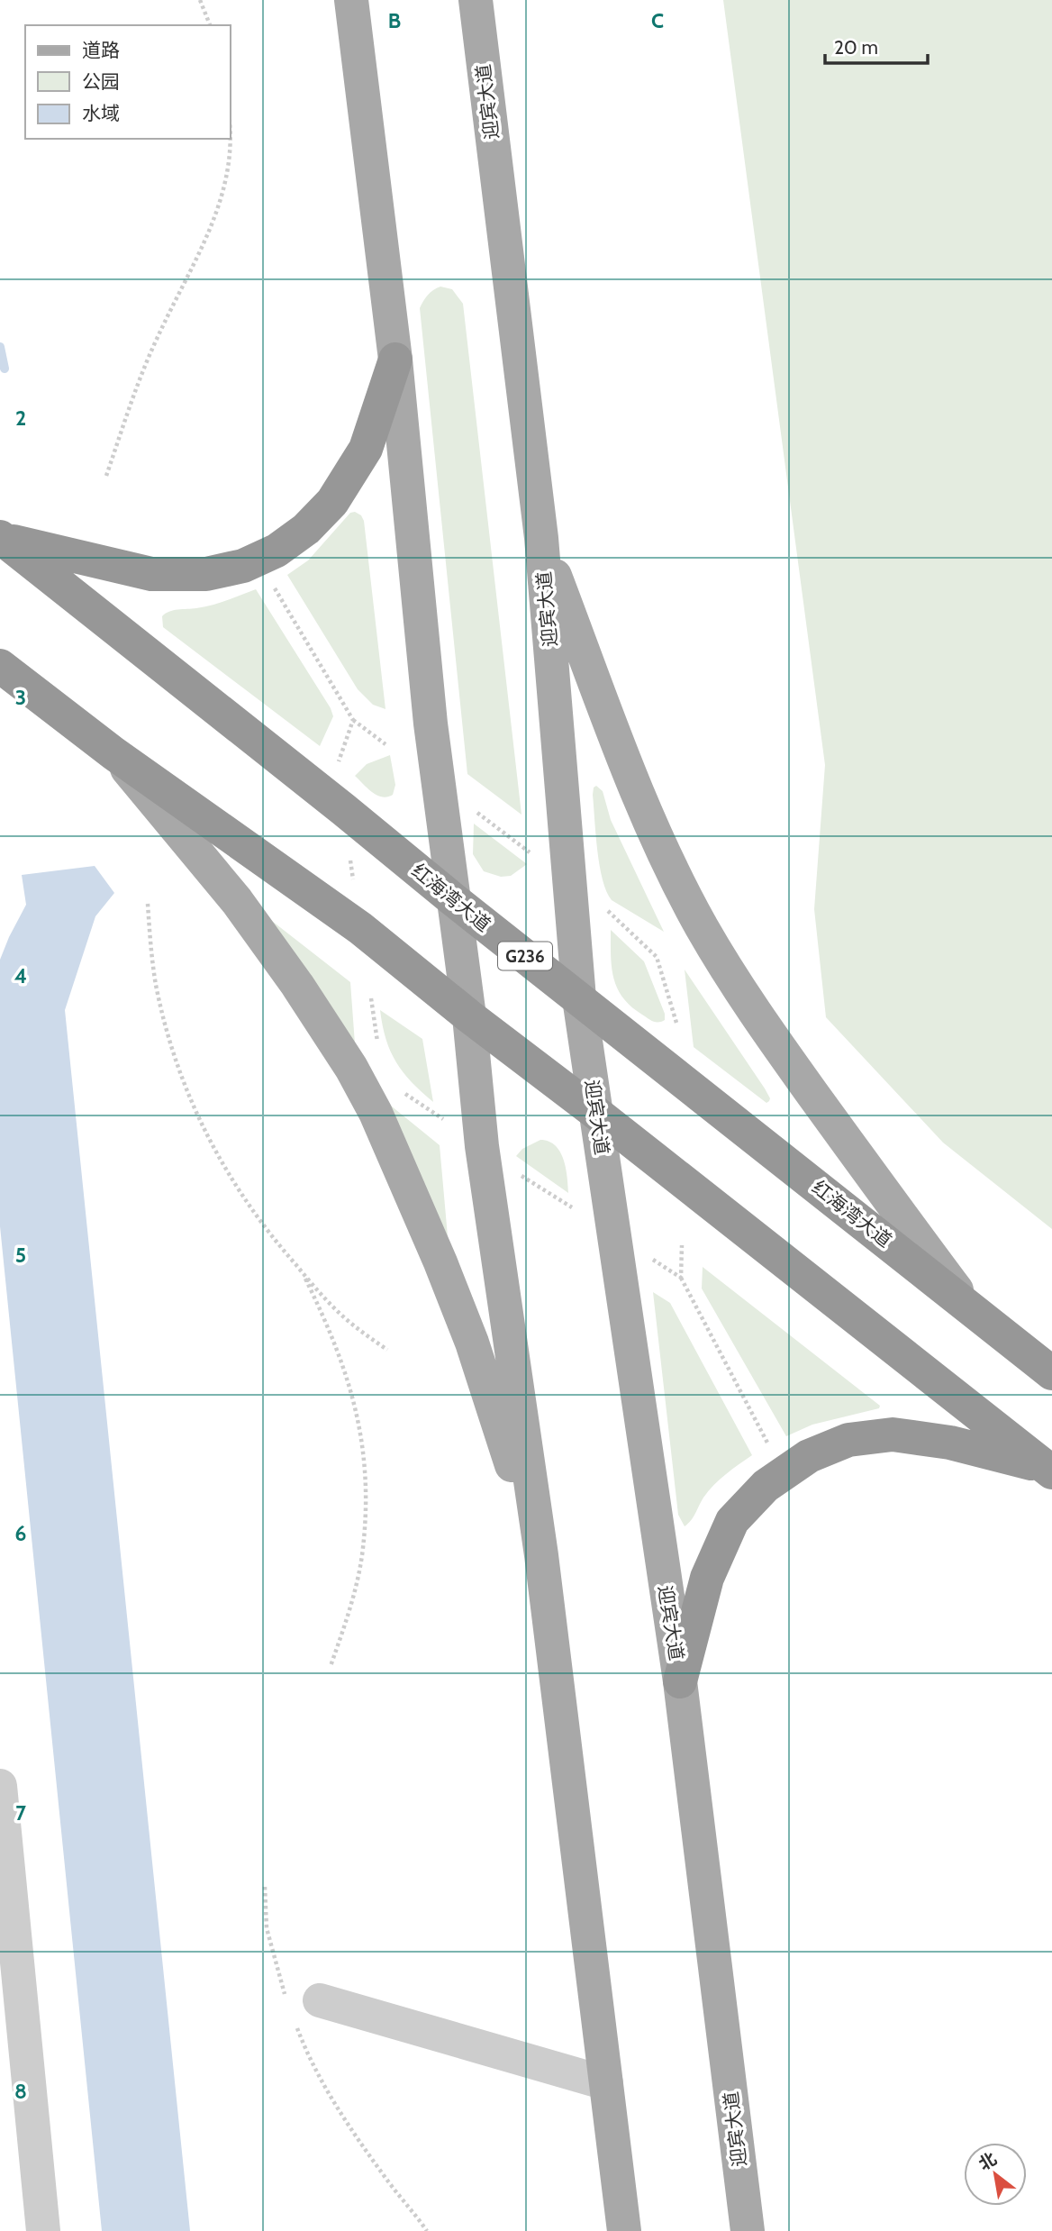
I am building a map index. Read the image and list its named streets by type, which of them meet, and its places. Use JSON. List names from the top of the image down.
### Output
{
  "streets": {
    "highway": ["红海湾大道", "G236"],
    "main road": ["迎宾大道"]
  },
  "crossings": [
    ["迎宾大道", "红海湾大道"]
  ],
  "legend": ["道路", "公园", "水域"],
  "scale_bar": "20 m",
  "north": "top left",
  "grid": {
    "columns": ["B", "C"],
    "rows": [
      "2",
      "3",
      "4",
      "5",
      "6",
      "7",
      "8"
    ]
  }
}
